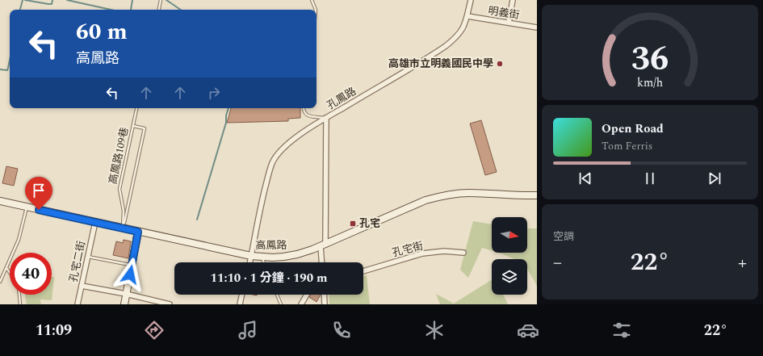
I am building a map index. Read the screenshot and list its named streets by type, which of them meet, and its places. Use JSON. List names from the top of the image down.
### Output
{
  "streets": {
    "street": [
      "明義街",
      "孔鳳路",
      "高鳳路",
      "孔宅街",
      "孔宅二街"
    ],
    "lane": ["高鳳路109巷"]
  },
  "crossings": [
    ["明義街", "孔鳳路"],
    ["孔鳳路", "高鳳路"],
    ["高鳳路109巷", "高鳳路"],
    ["高鳳路", "孔宅二街"]
  ],
  "places": {
    "other": ["高雄市立明義國民中學"],
    "transit": ["孔宅"]
  },
  "north": "right",
  "page": {
    "turn": ["60 m", "高鳳路"],
    "song": ["Open Road", "Tom Ferris"],
    "tile": "空調",
    "heat": ["−", "22°", "+"],
    "limit": "40",
    "trip": "11:10 · 1 分鐘 · 190 m",
    "tabs": ["11:09", "22°"],
    "gauge": ["36", "km/h"]
  }
}
